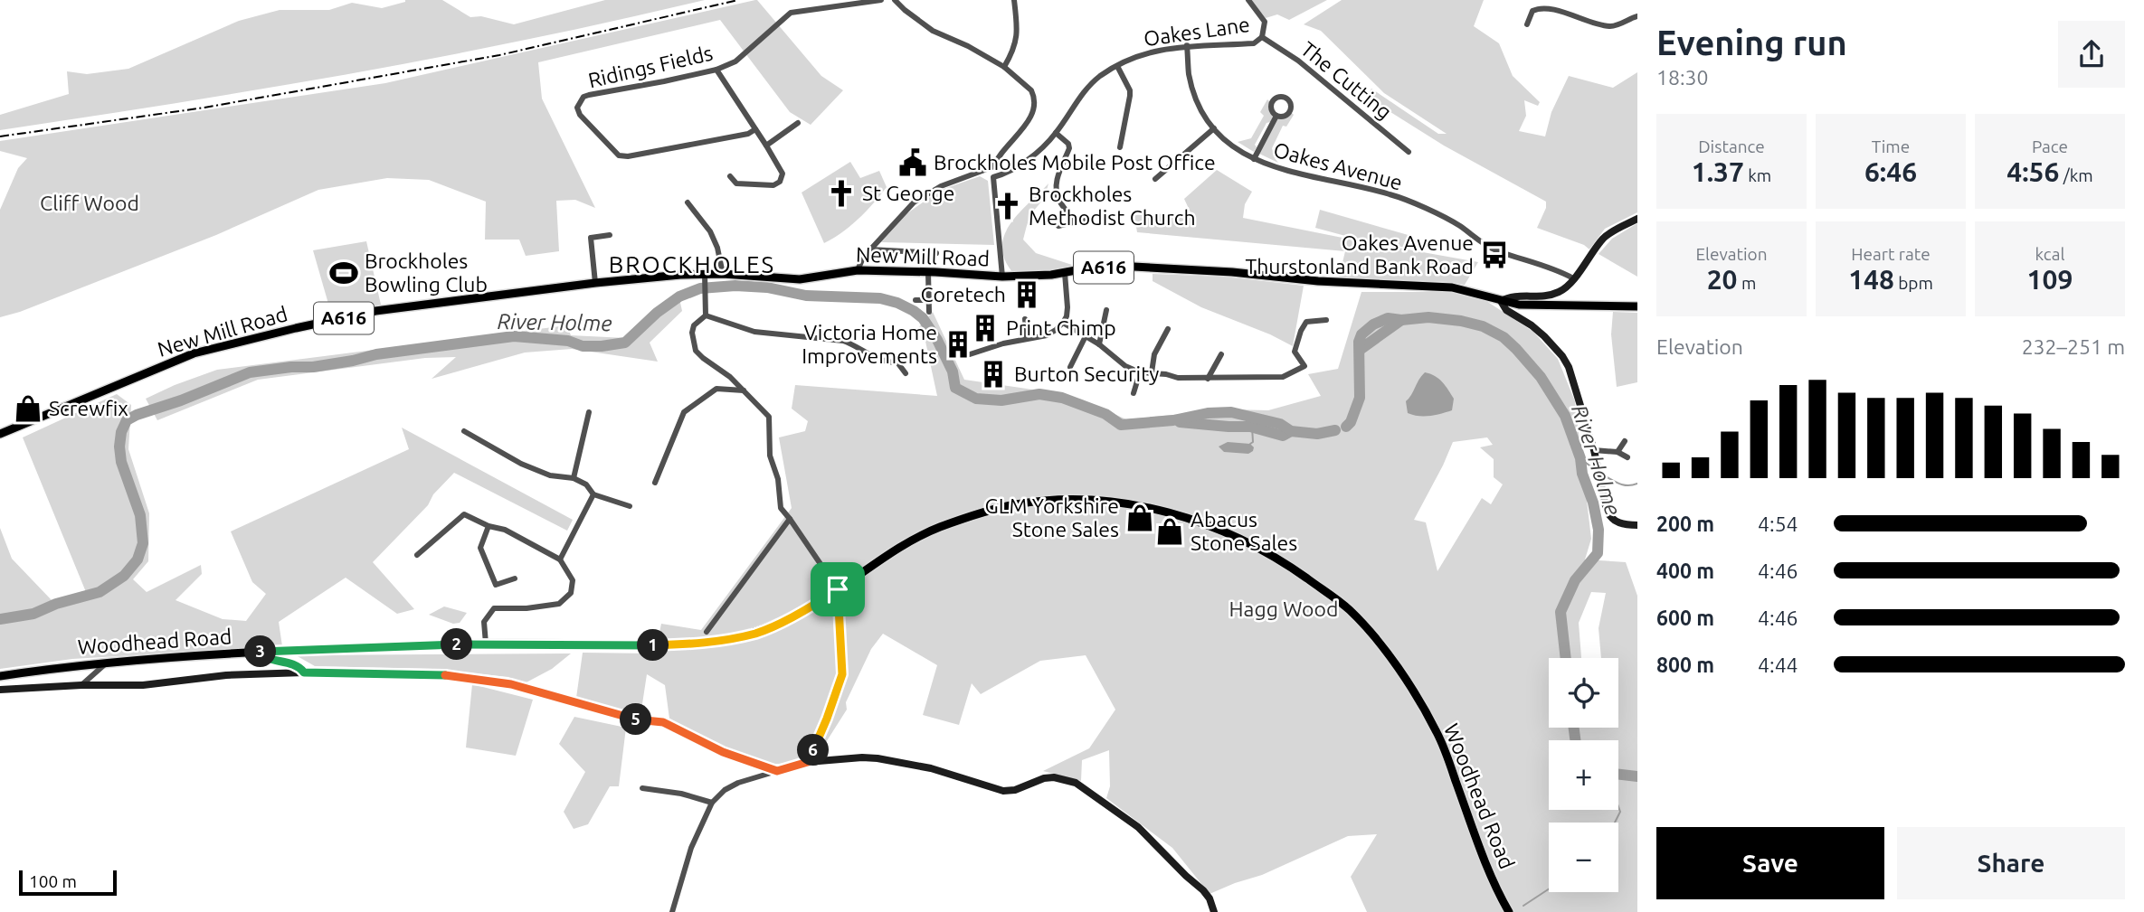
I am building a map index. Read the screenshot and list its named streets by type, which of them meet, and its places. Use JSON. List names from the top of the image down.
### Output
{
  "streets": {
    "main road": ["New Mill Road", "A616", "Woodhead Road"],
    "street": [
      "Oakes Lane",
      "Ridings Fields",
      "The Cutting",
      "Oakes Avenue"
    ]
  },
  "crossings": [
    ["Oakes Lane", "The Cutting"],
    ["Oakes Lane", "Oakes Avenue"]
  ],
  "districts": ["BROCKHOLES"],
  "water": ["River Holme"],
  "parks": ["Cliff Wood", "Hagg Wood"],
  "places": {
    "public building": ["Brockholes Mobile Post Office"],
    "church": ["St George", "Brockholes Methodist Church"],
    "bus stop": ["Oakes Avenue Thurstonland Bank Road"],
    "sports": ["Brockholes Bowling Club"],
    "building": [
      "Coretech",
      "Print Chimp",
      "Victoria Home Improvements",
      "Burton Security"
    ],
    "shop": ["Screwfix", "GLM Yorkshire Stone Sales", "Abacus Stone Sales"]
  },
  "scale_bar": "100 m",
  "page": {
    "heading": ["Evening run", "18:30"],
    "stats": [
      ["Distance", "1.37 km"],
      ["Time", "6:46"],
      ["Pace", "4:56 /km"],
      ["Elevation", "20 m"],
      ["Heart rate", "148 bpm"],
      ["kcal", "109"]
    ],
    "chart": ["Elevation", "232–251 m"],
    "list": [
      {
        "name": "200 m",
        "note": "4:54"
      },
      {
        "name": "400 m",
        "note": "4:46"
      },
      {
        "name": "600 m",
        "note": "4:46"
      },
      {
        "name": "800 m",
        "note": "4:44"
      }
    ],
    "pins": [
      "2",
      "1",
      "3",
      "5",
      "6"
    ],
    "map_buttons": ["+", "−"],
    "buttons": ["Save", "Share"],
    "scale": "100 m"
  }
}
